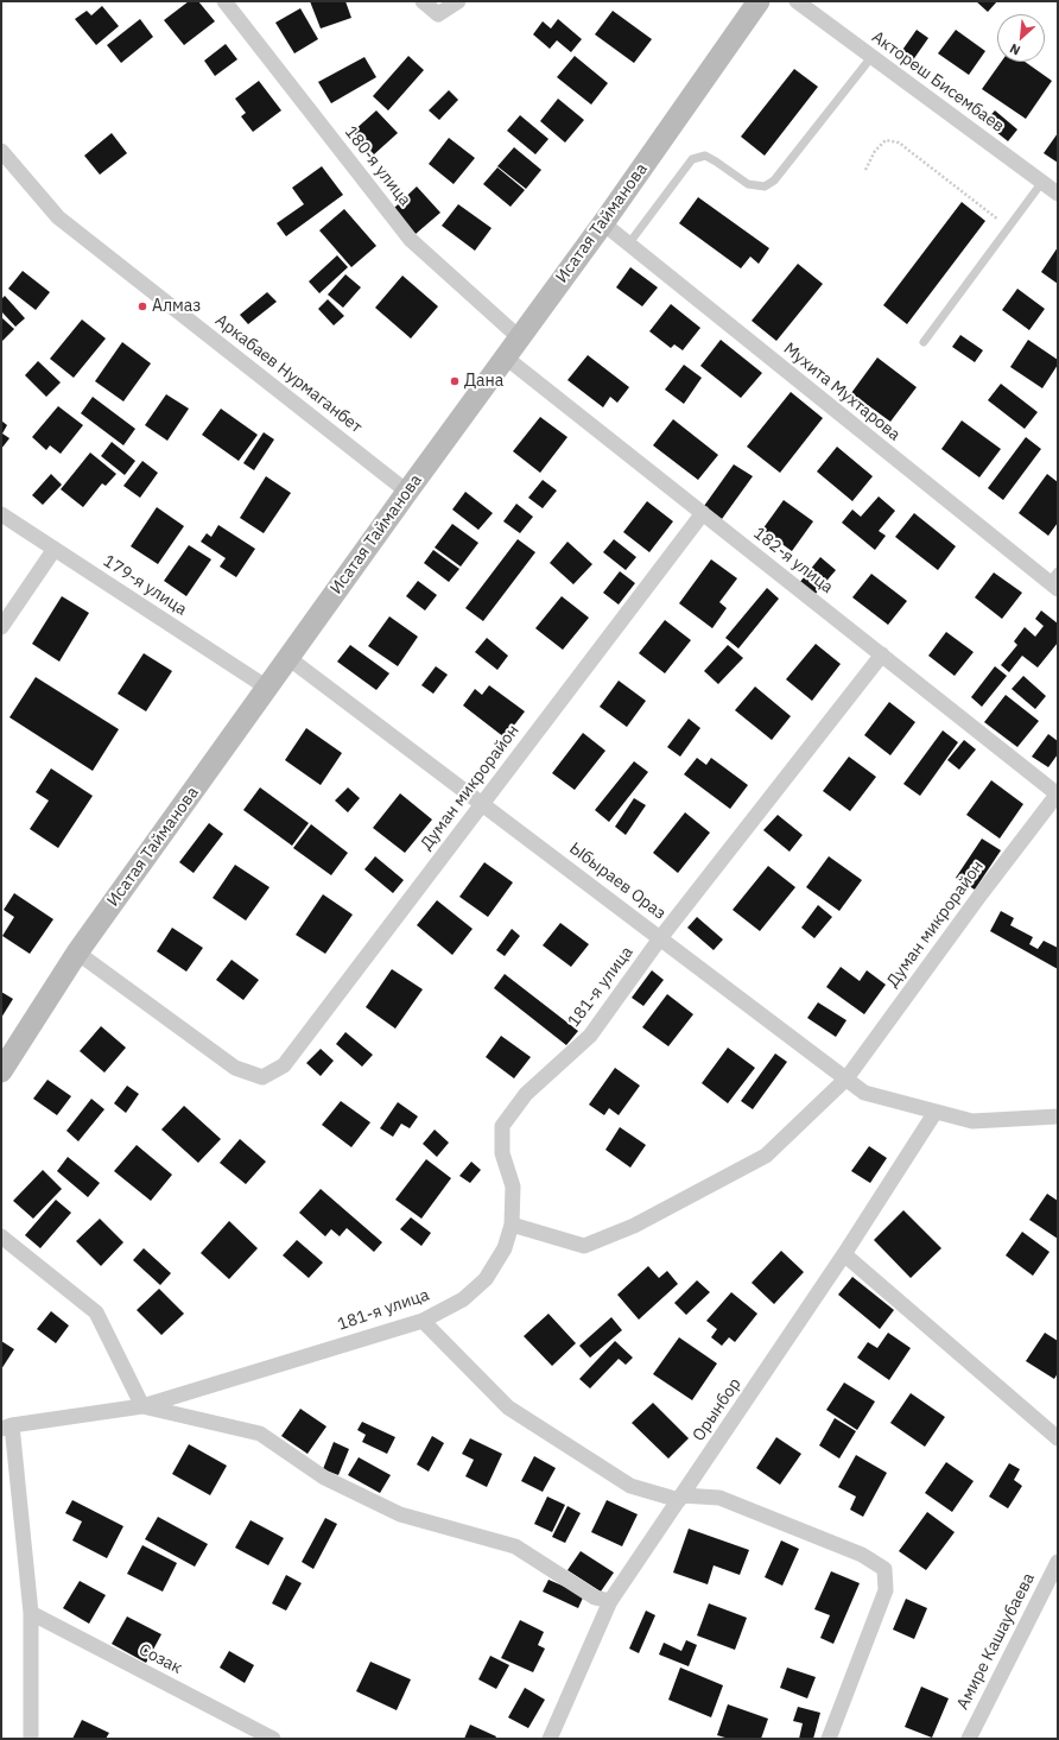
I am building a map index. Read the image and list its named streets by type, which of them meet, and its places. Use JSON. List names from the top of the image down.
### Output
{
  "streets": {
    "street": [
      "Актореш Бисембаев",
      "180-я улица",
      "Исатая Тайманова",
      "Аркабаев Нурмаганбет",
      "Мухита Мухтарова",
      "182-я улица",
      "179-я улица",
      "Думан микрорайон",
      "Ыбыраев Ораз",
      "181-я улица",
      "Орынбор",
      "Амире Кашаубаева",
      "Созак"
    ]
  },
  "crossings": [
    ["180-я улица", "Исатая Тайманова"],
    ["Исатая Тайманова", "Аркабаев Нурмаганбет"],
    ["Исатая Тайманова", "Мухита Мухтарова"],
    ["Исатая Тайманова", "182-я улица"],
    ["Исатая Тайманова", "179-я улица"],
    ["Исатая Тайманова", "Думан микрорайон"],
    ["Исатая Тайманова", "Ыбыраев Ораз"],
    ["182-я улица", "Думан микрорайон"],
    ["Думан микрорайон", "Ыбыраев Ораз"],
    ["Думан микрорайон", "181-я улица"],
    ["Ыбыраев Ораз", "181-я улица"],
    ["Ыбыраев Ораз", "Орынбор"]
  ],
  "places": ["Алмаз", "Дана"],
  "north": "bottom left"
}
